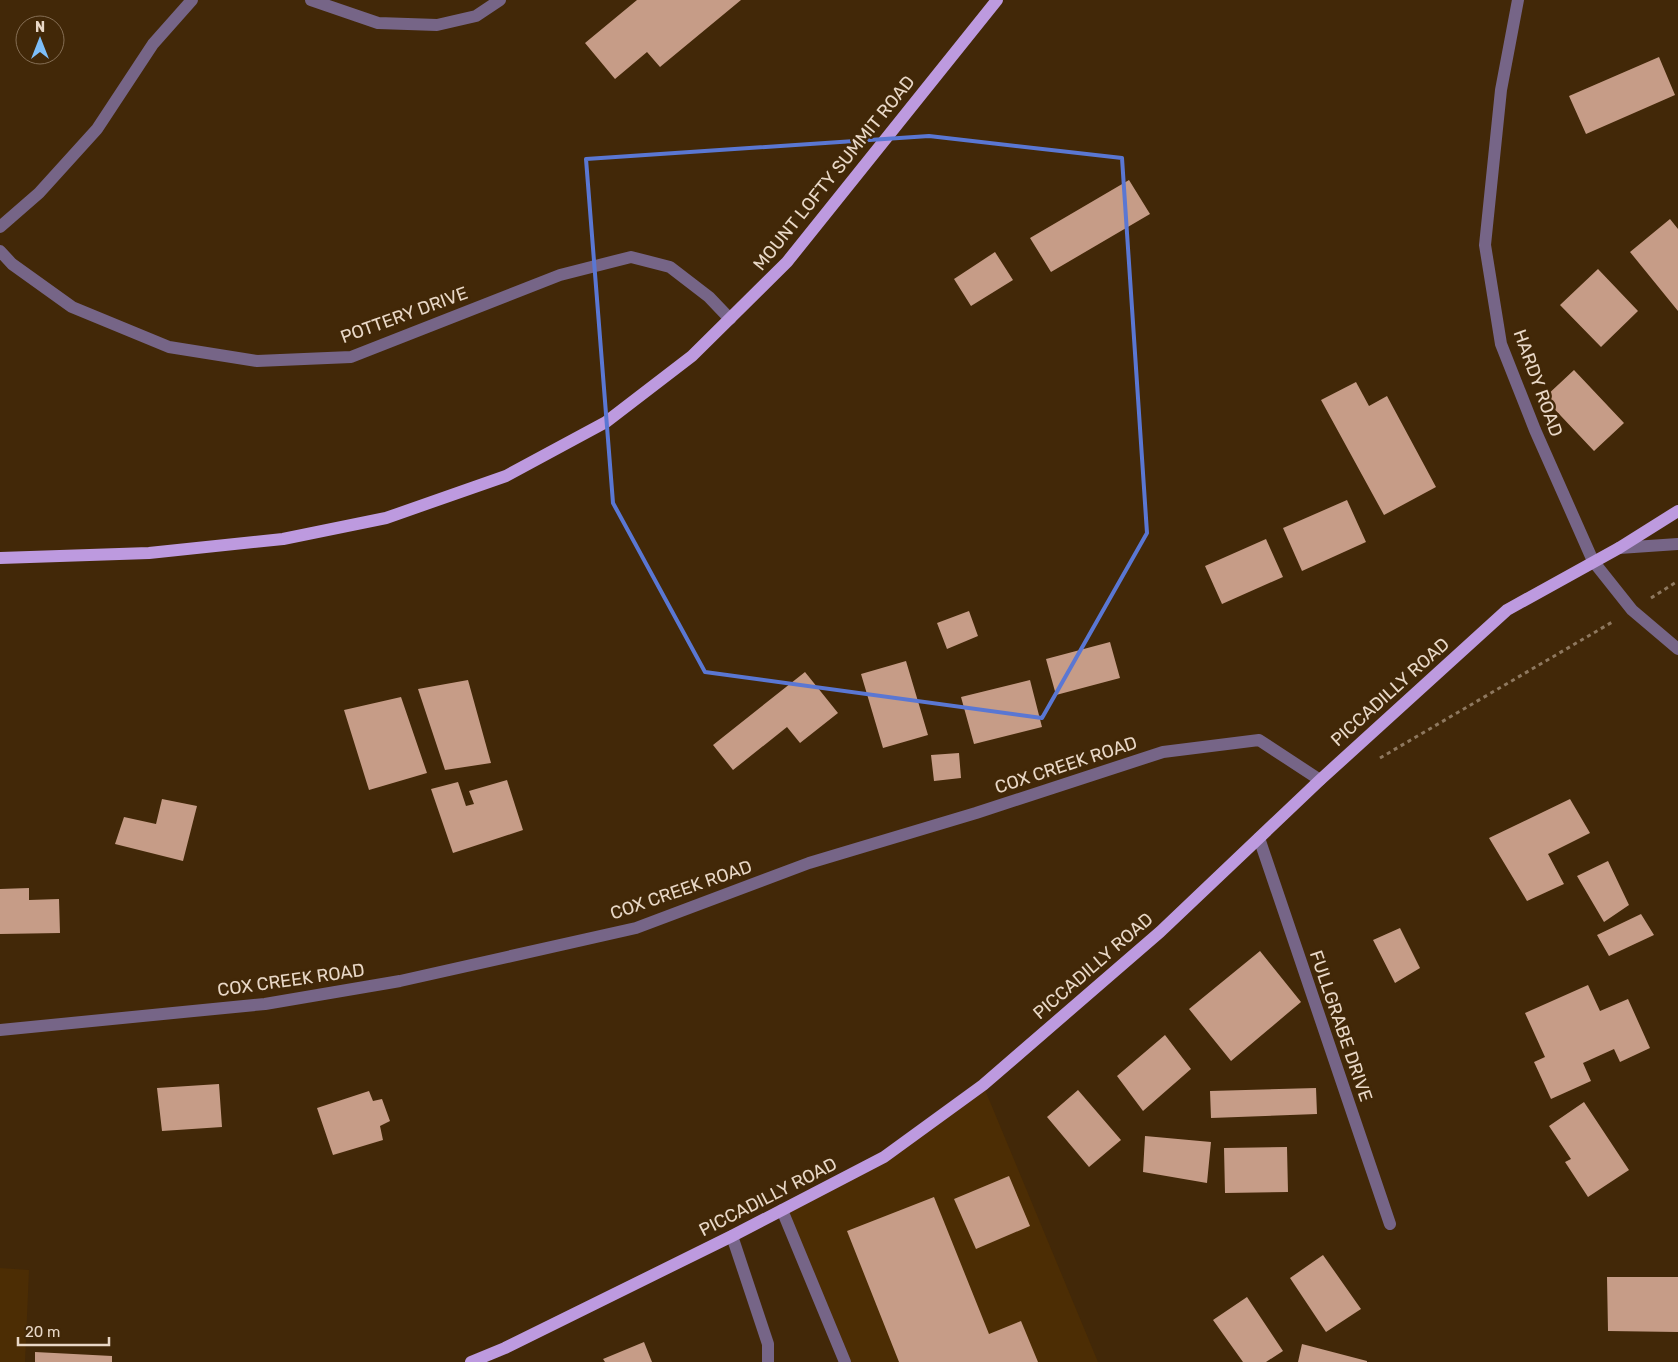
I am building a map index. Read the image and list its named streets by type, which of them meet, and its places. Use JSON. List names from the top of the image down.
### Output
{
  "streets": {
    "main road": ["MOUNT LOFTY SUMMIT ROAD", "PICCADILLY ROAD"],
    "street": [
      "POTTERY DRIVE",
      "HARDY ROAD",
      "COX CREEK ROAD",
      "FULLGRABE DRIVE"
    ]
  },
  "crossings": [
    ["MOUNT LOFTY SUMMIT ROAD", "POTTERY DRIVE"],
    ["HARDY ROAD", "PICCADILLY ROAD"],
    ["PICCADILLY ROAD", "COX CREEK ROAD"],
    ["PICCADILLY ROAD", "FULLGRABE DRIVE"]
  ],
  "scale_bar": "20 m",
  "north": "top"
}
